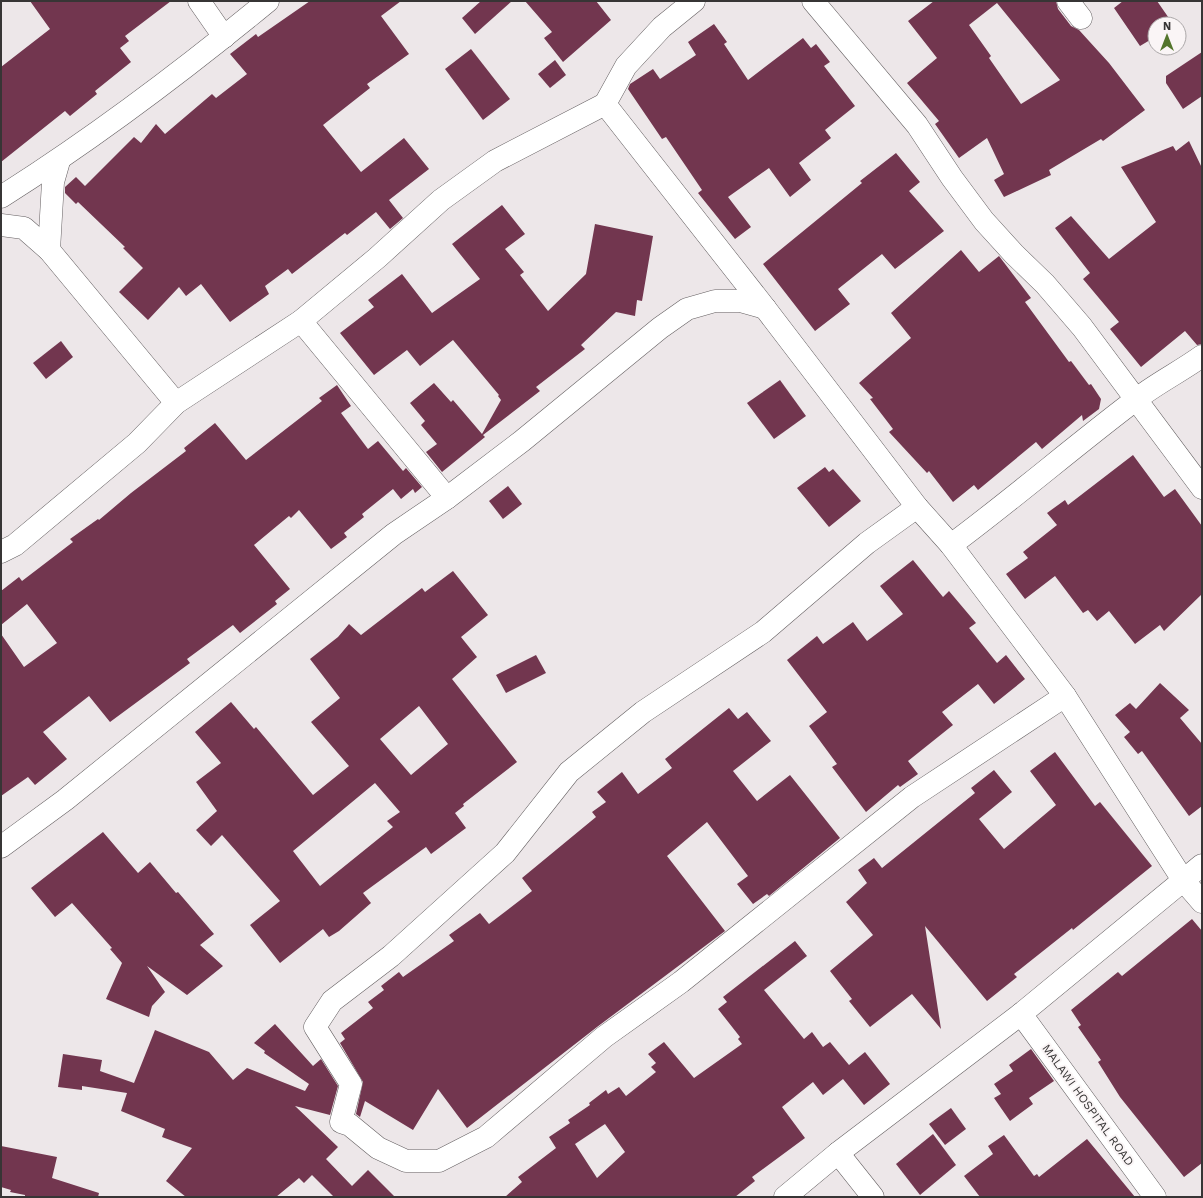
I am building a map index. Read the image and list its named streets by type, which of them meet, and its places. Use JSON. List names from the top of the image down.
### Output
{
  "streets": {
    "street": ["MALAWI HOSPITAL ROAD"]
  },
  "north": "top"
}
